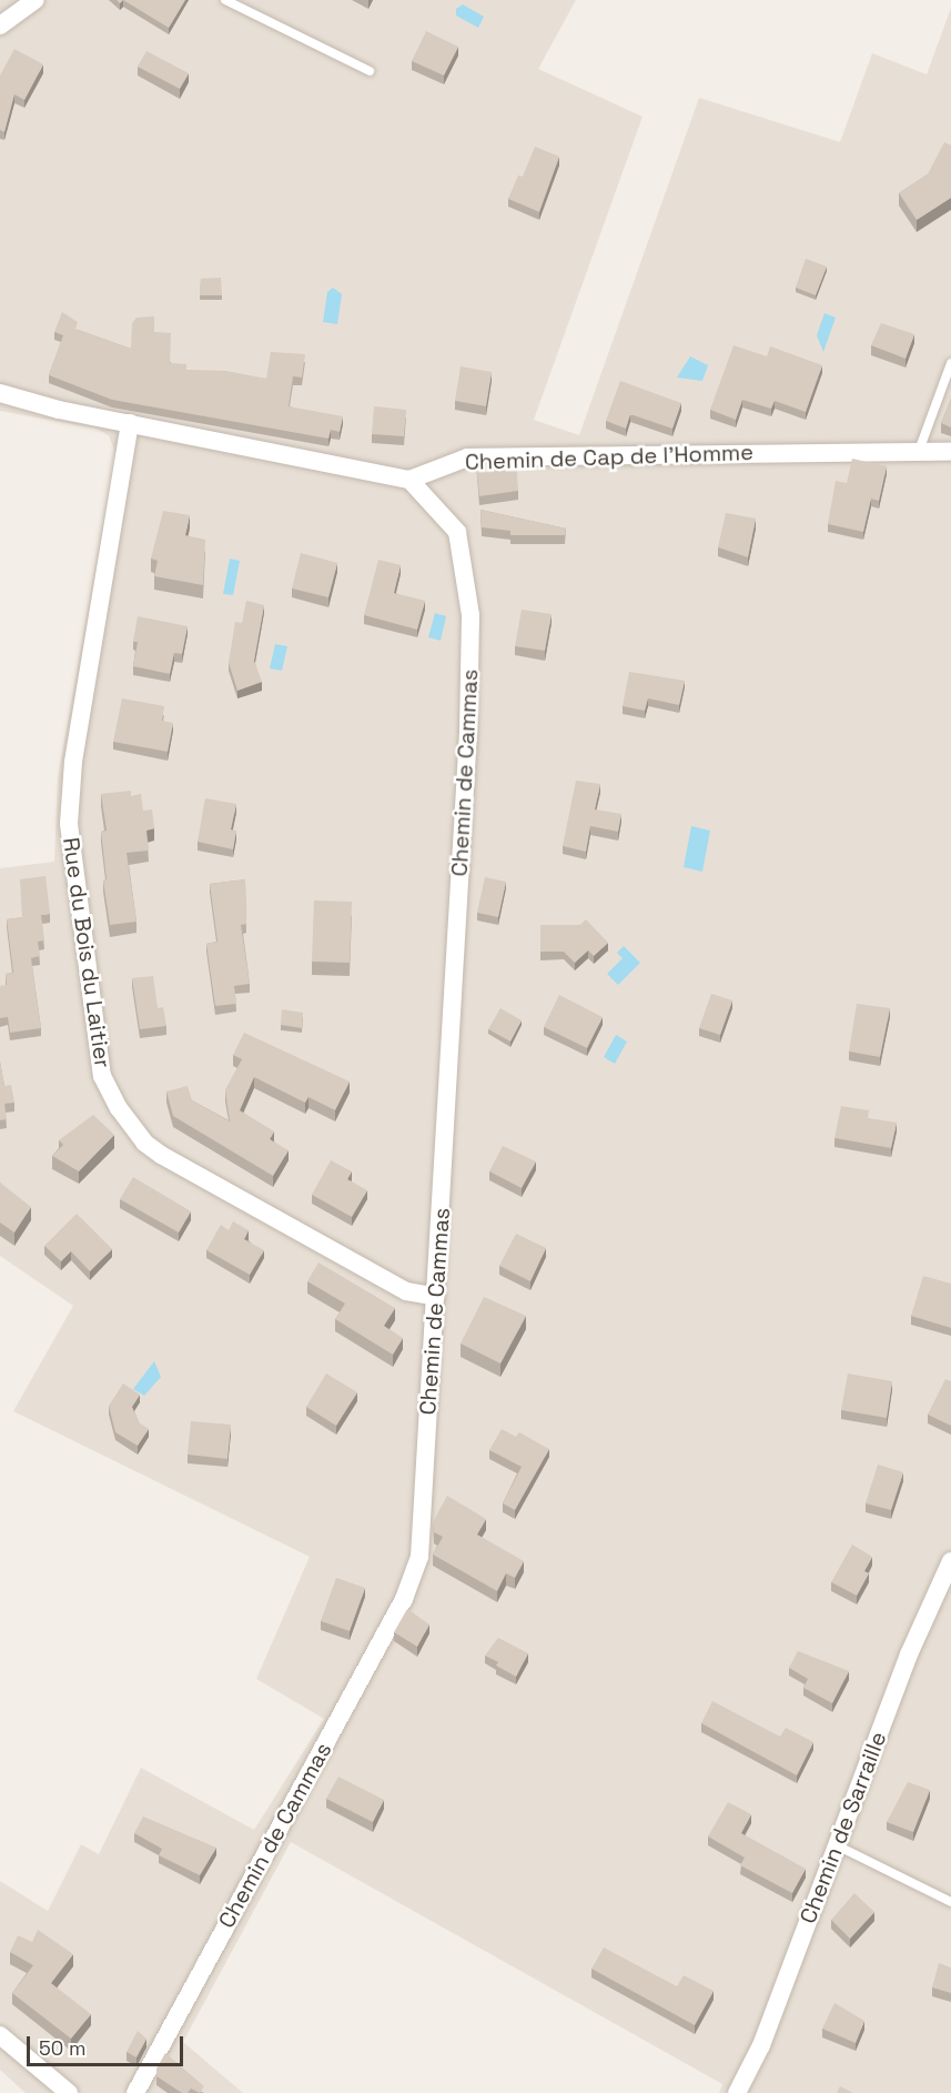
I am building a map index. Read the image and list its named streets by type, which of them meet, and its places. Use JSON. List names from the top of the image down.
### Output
{
  "streets": {
    "street": [
      "Chemin de Cap de l'Homme",
      "Chemin de Cammas",
      "Rue du Bois du Laitier",
      "Chemin de Sarraille"
    ]
  },
  "crossings": [
    ["Chemin de Cap de l'Homme", "Chemin de Cammas"],
    ["Chemin de Cammas", "Rue du Bois du Laitier"]
  ],
  "scale_bar": "50 m"
}
